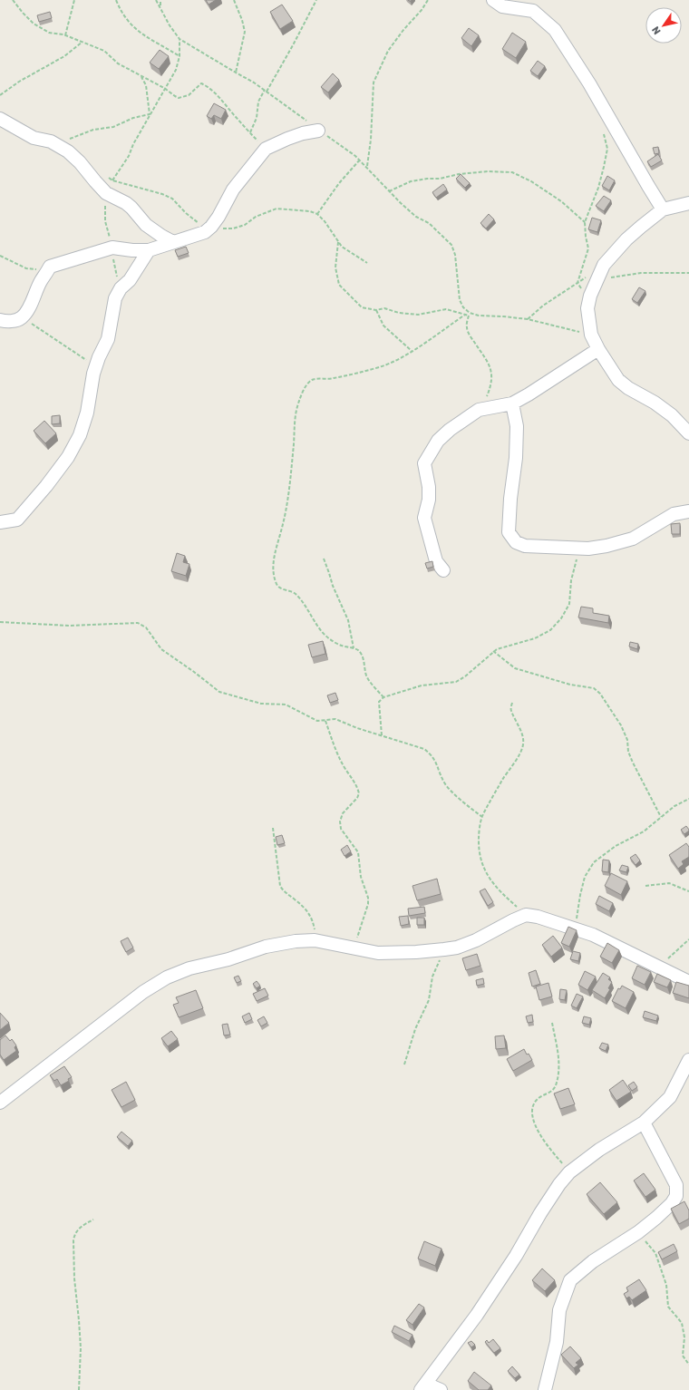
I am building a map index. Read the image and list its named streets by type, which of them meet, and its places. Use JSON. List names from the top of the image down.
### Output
{
  "north": "bottom left"
}
